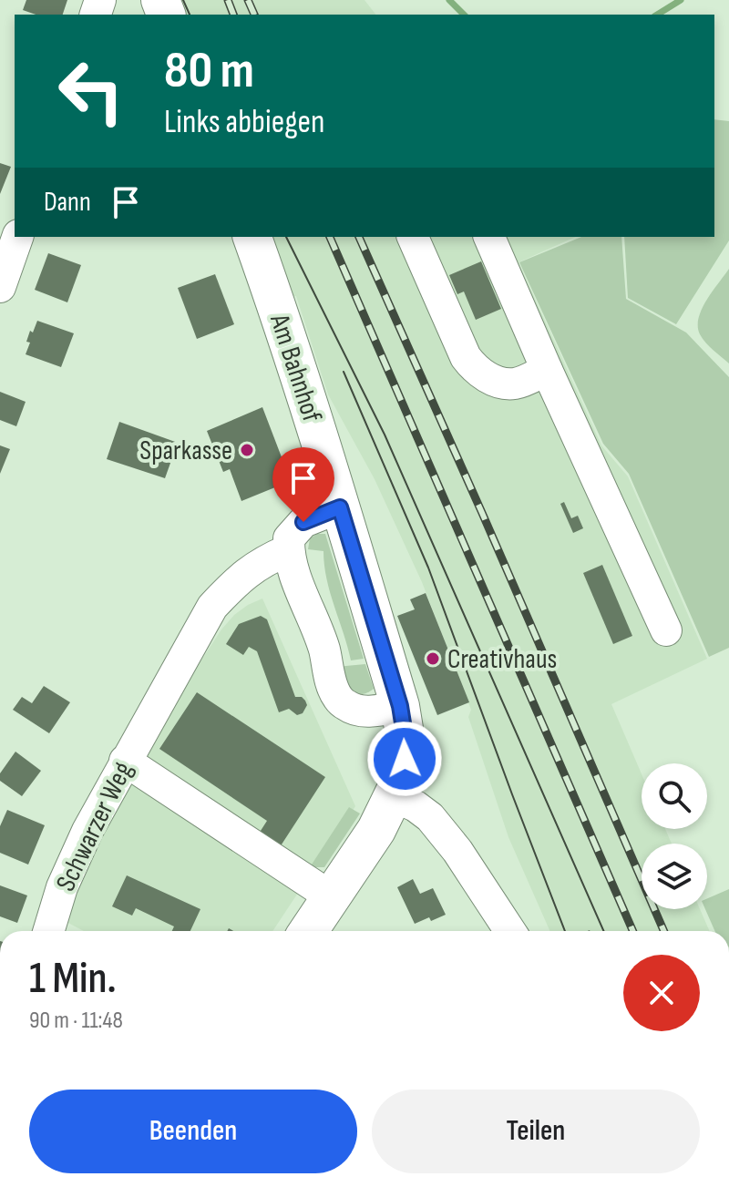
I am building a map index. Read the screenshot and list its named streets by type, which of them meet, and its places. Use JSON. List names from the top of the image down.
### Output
{
  "streets": {
    "main road": ["Am Bahnhof"],
    "street": ["Schwarzer Weg"]
  },
  "places": ["Sparkasse", "Creativhaus"],
  "page": {
    "turn": ["80 m", "Links abbiegen"],
    "then": "Dann",
    "heading": ["1 Min.", "90 m · 11:48"],
    "buttons": ["Beenden", "Teilen"]
  }
}
